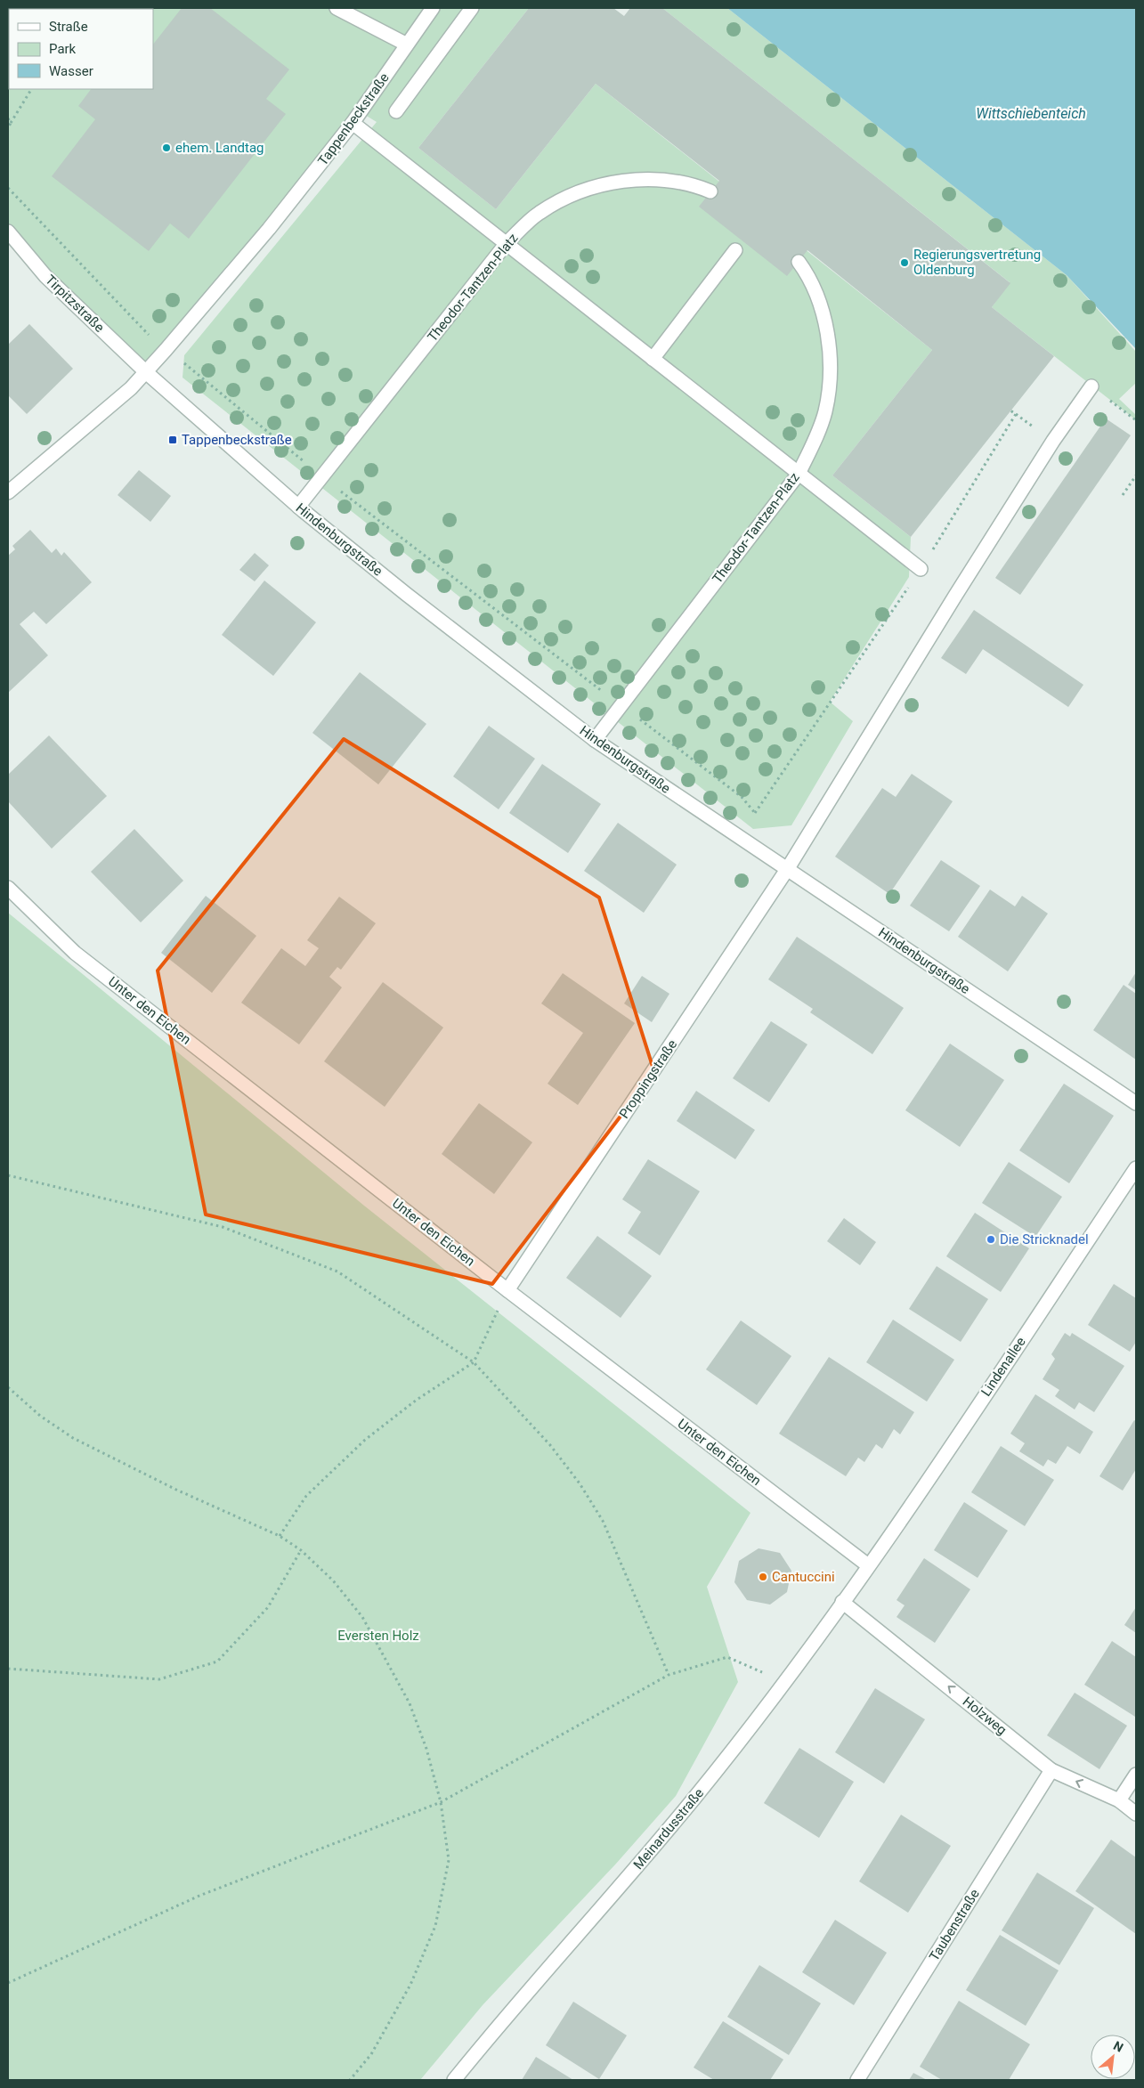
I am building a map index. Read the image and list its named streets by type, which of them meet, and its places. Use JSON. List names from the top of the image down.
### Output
{
  "streets": {
    "street": [
      "Tappenbeckstraße",
      "Theodor-Tantzen-Platz",
      "Tirpitzstraße",
      "Hindenburgstraße",
      "Unter den Eichen",
      "Proppingstraße",
      "Lindenallee",
      "Holzweg",
      "Meinardusstraße",
      "Taubenstraße"
    ]
  },
  "crossings": [
    ["Tappenbeckstraße", "Tirpitzstraße"],
    ["Tappenbeckstraße", "Hindenburgstraße"],
    ["Theodor-Tantzen-Platz", "Hindenburgstraße"],
    ["Tirpitzstraße", "Hindenburgstraße"],
    ["Hindenburgstraße", "Proppingstraße"],
    ["Unter den Eichen", "Proppingstraße"],
    ["Unter den Eichen", "Lindenallee"],
    ["Unter den Eichen", "Meinardusstraße"],
    ["Lindenallee", "Meinardusstraße"],
    ["Holzweg", "Meinardusstraße"],
    ["Holzweg", "Taubenstraße"]
  ],
  "one_way": ["Holzweg"],
  "water": ["Wittschiebenteich"],
  "parks": ["Eversten Holz"],
  "places": {
    "other": [
      "ehem. Landtag",
      "Regierungsvertretung Oldenburg",
      "Die Stricknadel",
      "Cantuccini"
    ],
    "transit": ["Tappenbeckstraße"]
  },
  "legend": ["Straße", "Park", "Wasser"],
  "north": "top right"
}
